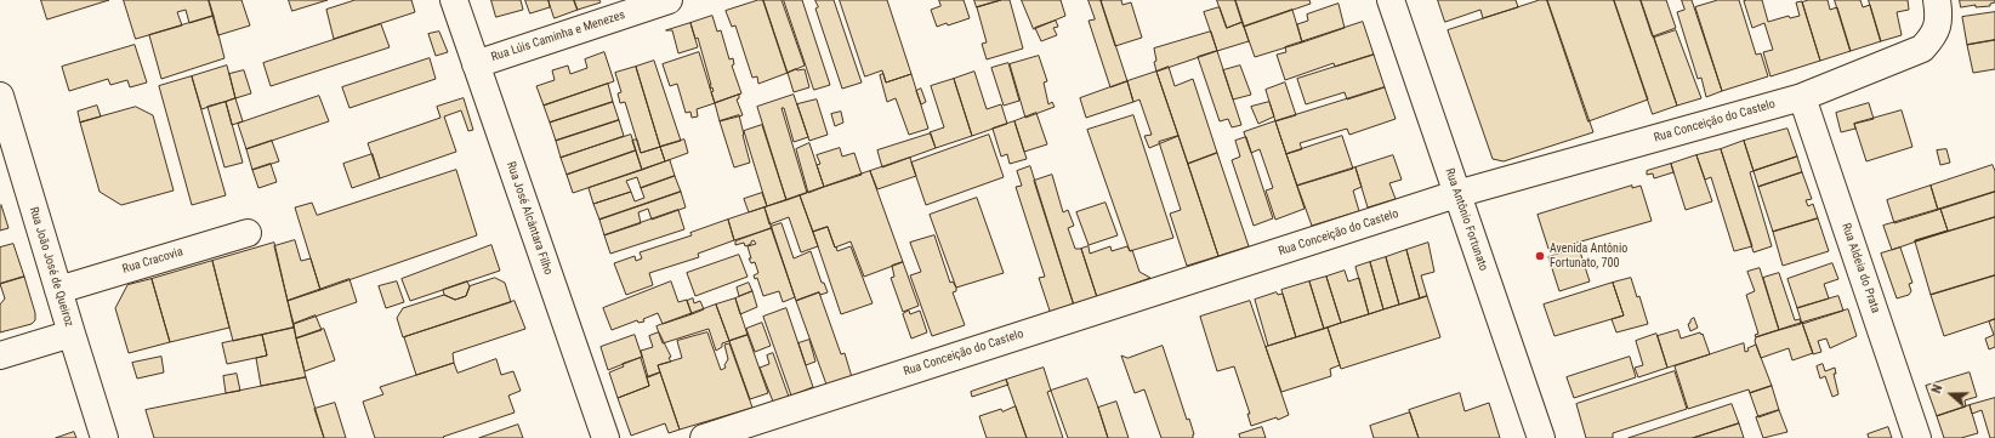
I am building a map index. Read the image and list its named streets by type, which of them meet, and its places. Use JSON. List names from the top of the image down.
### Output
{
  "streets": {
    "street": [
      "Rua Lúis Caminha e Menezes",
      "Rua Conceição do Castelo",
      "Rua José Alcântara Filho",
      "Rua Antônio Fortunato",
      "Rua Cracovia",
      "Rua João José de Queiroz",
      "Rua Aldeia do Prata"
    ]
  },
  "crossings": [
    ["Rua Lúis Caminha e Menezes", "Rua José Alcântara Filho"],
    ["Rua Conceição do Castelo", "Rua Antônio Fortunato"],
    ["Rua Conceição do Castelo", "Rua Aldeia do Prata"],
    ["Rua Cracovia", "Rua João José de Queiroz"]
  ],
  "places": ["Avenida Antônio Fortunato, 700"],
  "north": "left"
}
